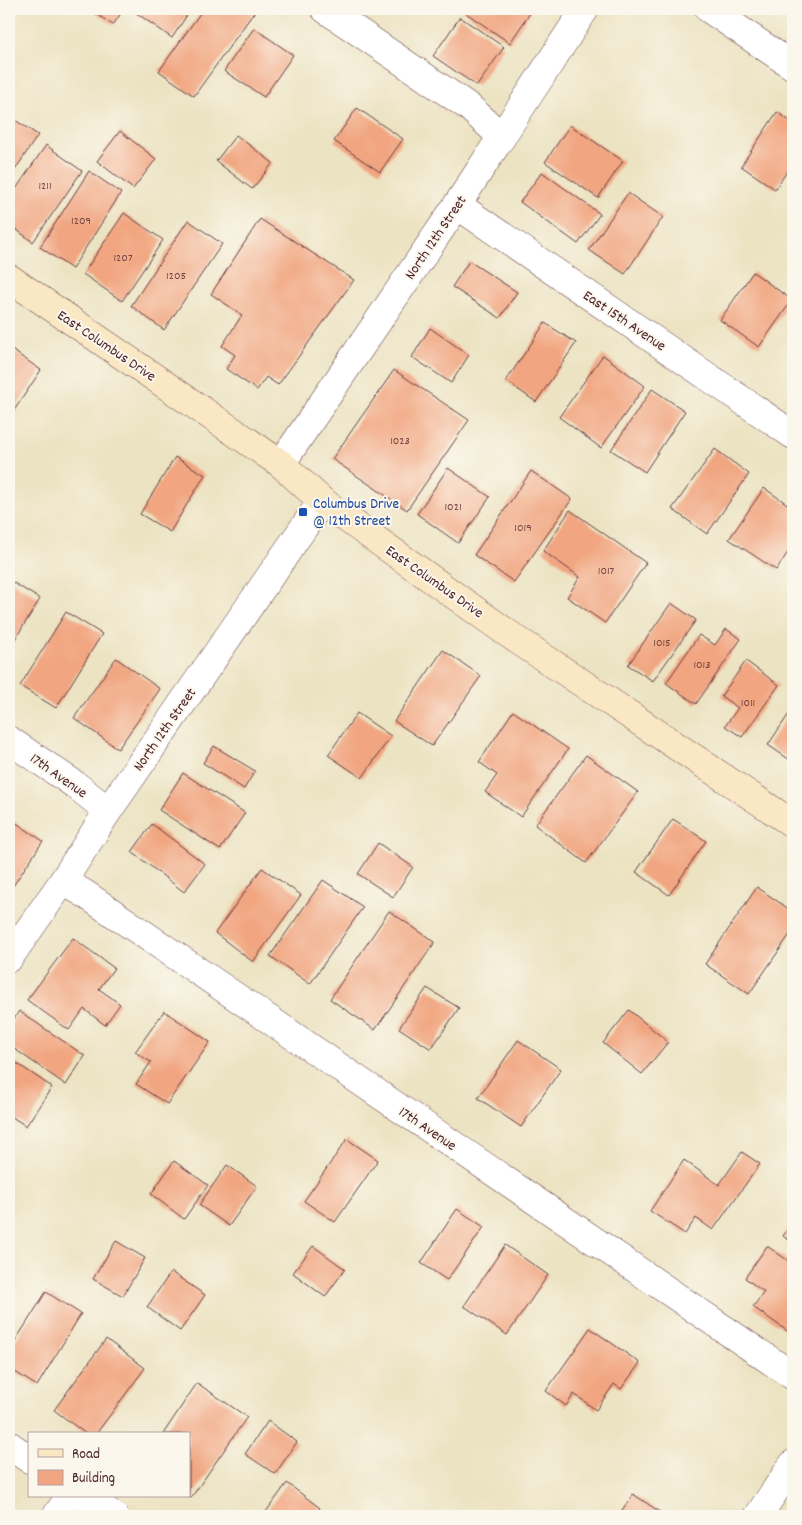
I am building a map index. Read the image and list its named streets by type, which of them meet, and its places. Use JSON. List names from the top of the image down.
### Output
{
  "streets": {
    "main road": ["East Columbus Drive"],
    "street": ["North 12th Street", "East 15th Avenue", "17th Avenue"]
  },
  "crossings": [
    ["North 12th Street", "East 15th Avenue"],
    ["North 12th Street", "East Columbus Drive"],
    ["North 12th Street", "17th Avenue"]
  ],
  "places": {
    "transit": ["Columbus Drive @ 12th Street"]
  },
  "house_numbers": [
    "1211",
    "1209",
    "1207",
    "1205",
    "1023",
    "1021",
    "1019",
    "1017",
    "1015",
    "1013",
    "1011"
  ],
  "legend": ["Road", "Building"]
}
